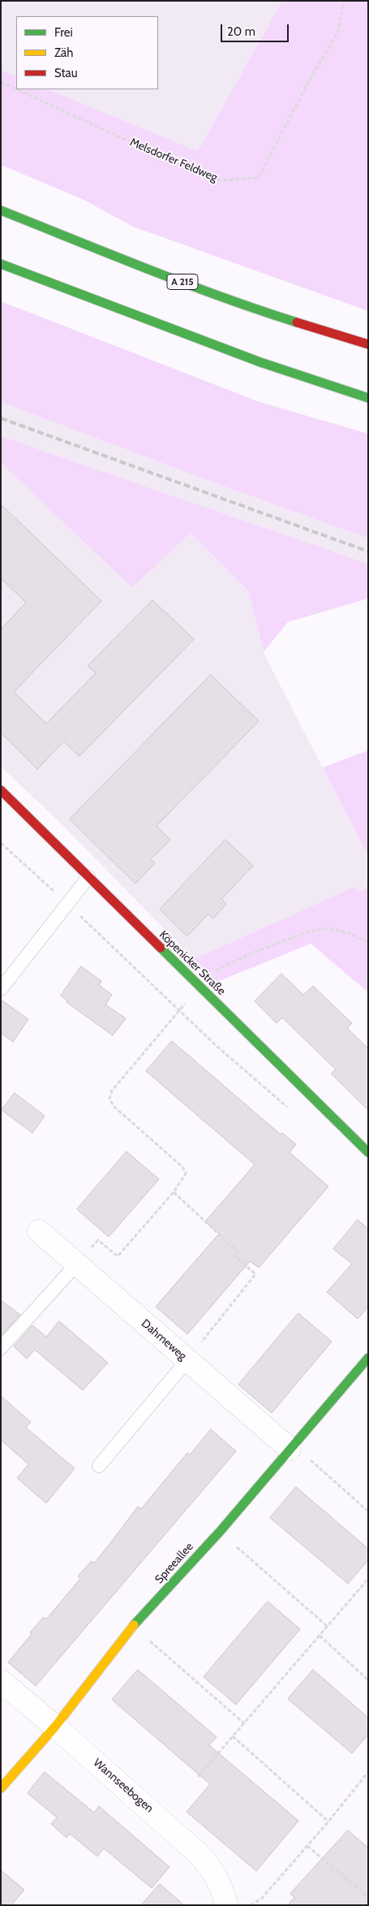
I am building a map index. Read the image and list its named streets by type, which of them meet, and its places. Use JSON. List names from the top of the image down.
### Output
{
  "streets": {
    "main road": ["A 215", "Köpenicker Straße", "Spreeallee"],
    "street": ["Dahmeweg", "Wannseebogen"],
    "path": ["Melsdorfer Feldweg"]
  },
  "crossings": [
    ["Dahmeweg", "Spreeallee"],
    ["Spreeallee", "Wannseebogen"]
  ],
  "legend": ["Frei", "Zäh", "Stau"],
  "scale_bar": "20 m"
}
